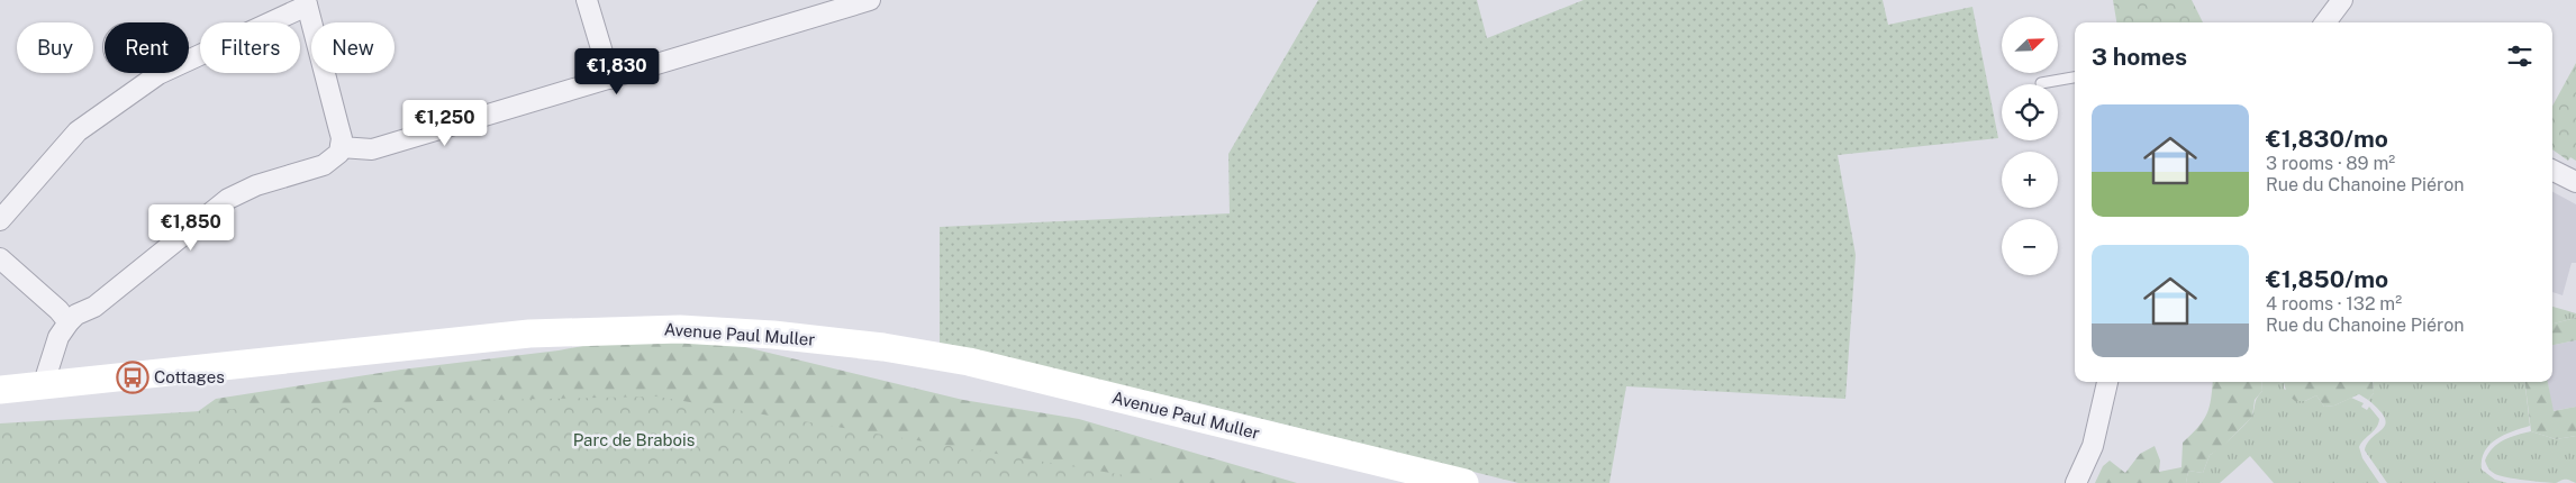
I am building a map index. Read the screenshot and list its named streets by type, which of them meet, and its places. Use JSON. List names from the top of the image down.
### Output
{
  "streets": {
    "main road": ["Avenue Paul Muller"]
  },
  "parks": ["Parc de Brabois"],
  "places": {
    "bus stop": ["Cottages"]
  },
  "north": "top right",
  "page": {
    "map_buttons": ["+", "−"],
    "chip": [
      "Buy",
      "Rent",
      "Filters",
      "New"
    ],
    "heading": "3 homes",
    "price": ["€1,830", "€1,250", "€1,850"],
    "list": [
      {
        "name": "€1,830/mo",
        "note": "3 rooms · 89 m² · Rue du Chanoine Piéron"
      },
      {
        "name": "€1,850/mo",
        "note": "4 rooms · 132 m² · Rue du Chanoine Piéron"
      }
    ]
  }
}
